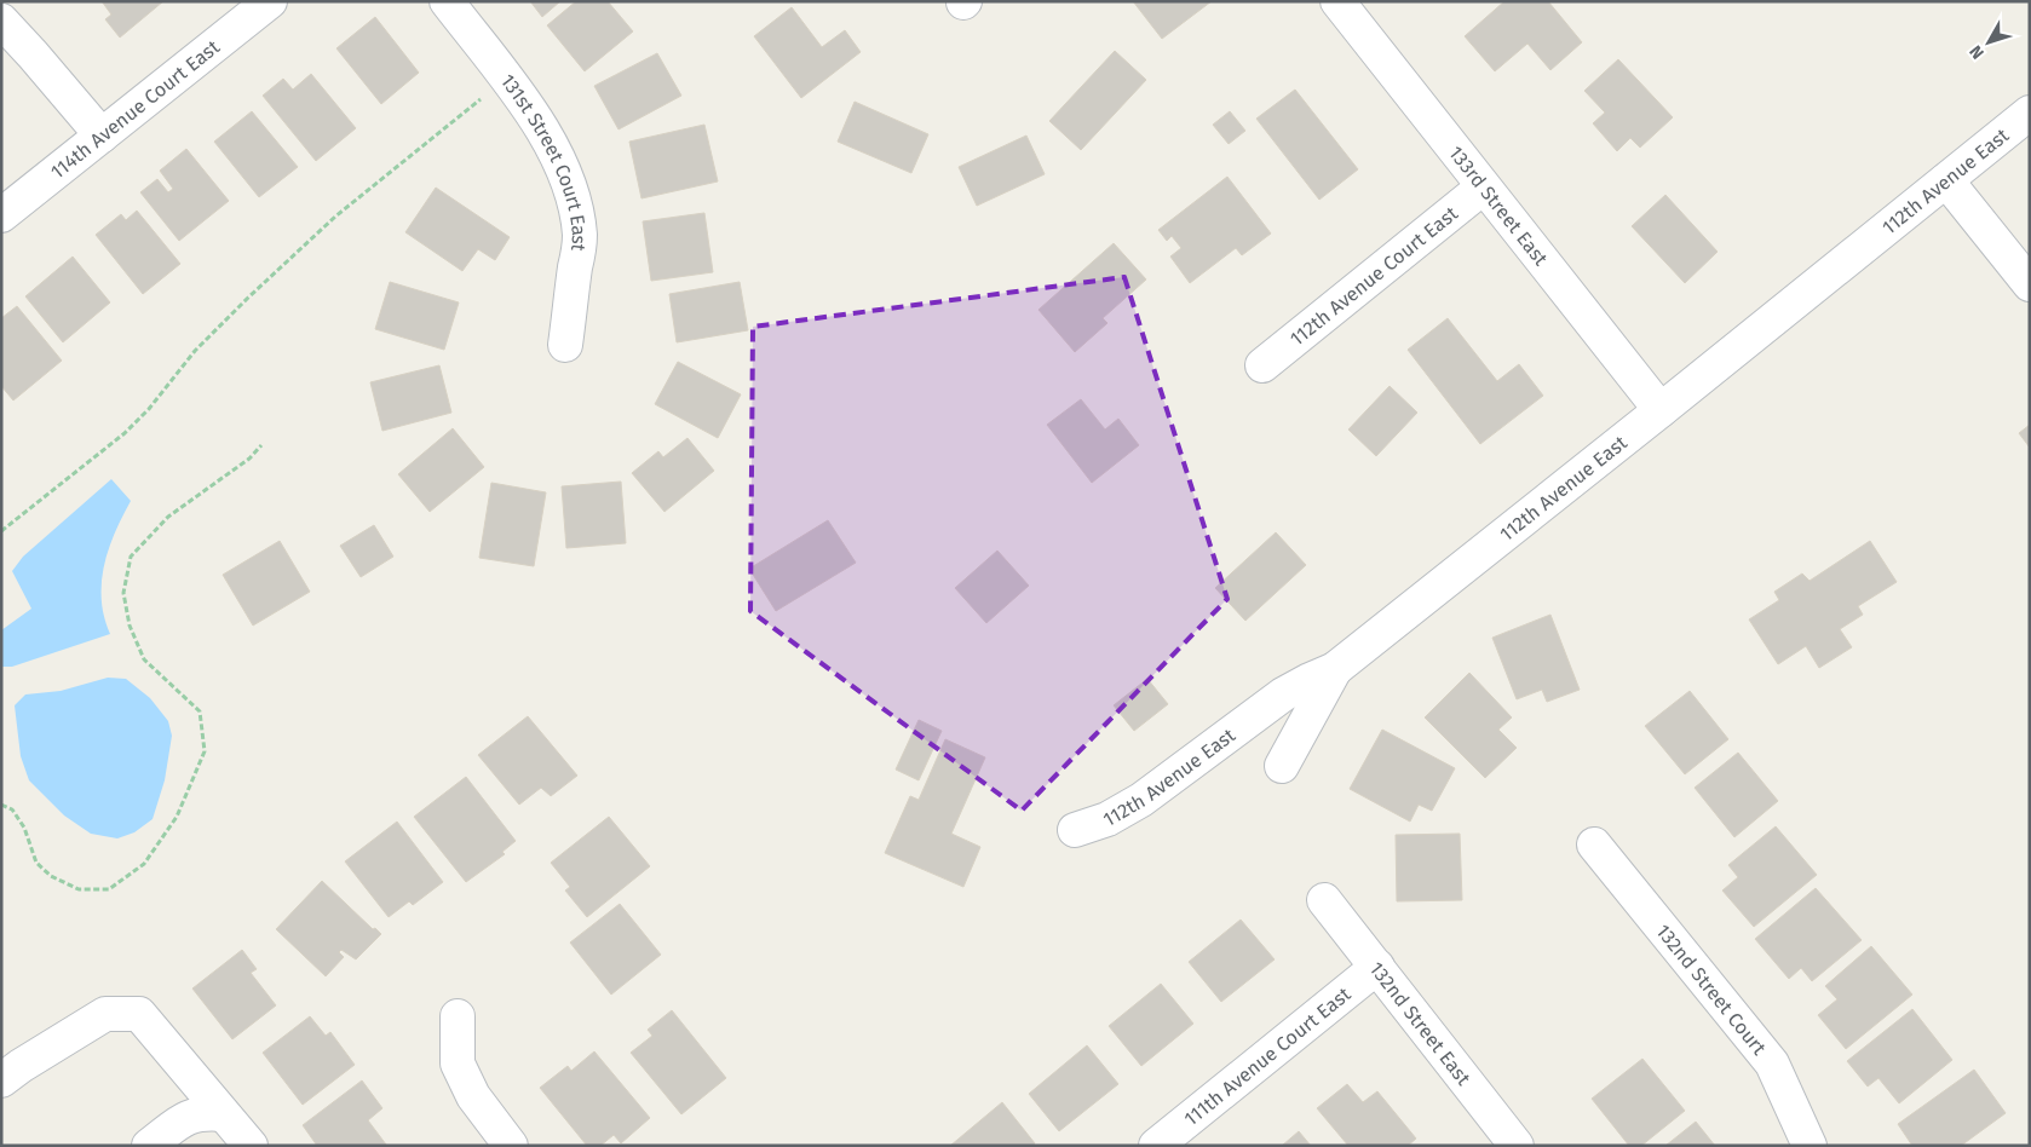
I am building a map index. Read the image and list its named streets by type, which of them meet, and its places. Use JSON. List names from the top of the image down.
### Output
{
  "streets": {
    "street": [
      "114th Avenue Court East",
      "131st Street Court East",
      "112th Avenue East",
      "133rd Street East",
      "112th Avenue Court East",
      "132nd Street Court",
      "132nd Street East",
      "111th Avenue Court East"
    ]
  },
  "crossings": [
    ["112th Avenue East", "133rd Street East"],
    ["133rd Street East", "112th Avenue Court East"],
    ["132nd Street East", "111th Avenue Court East"]
  ],
  "north": "bottom left"
}
